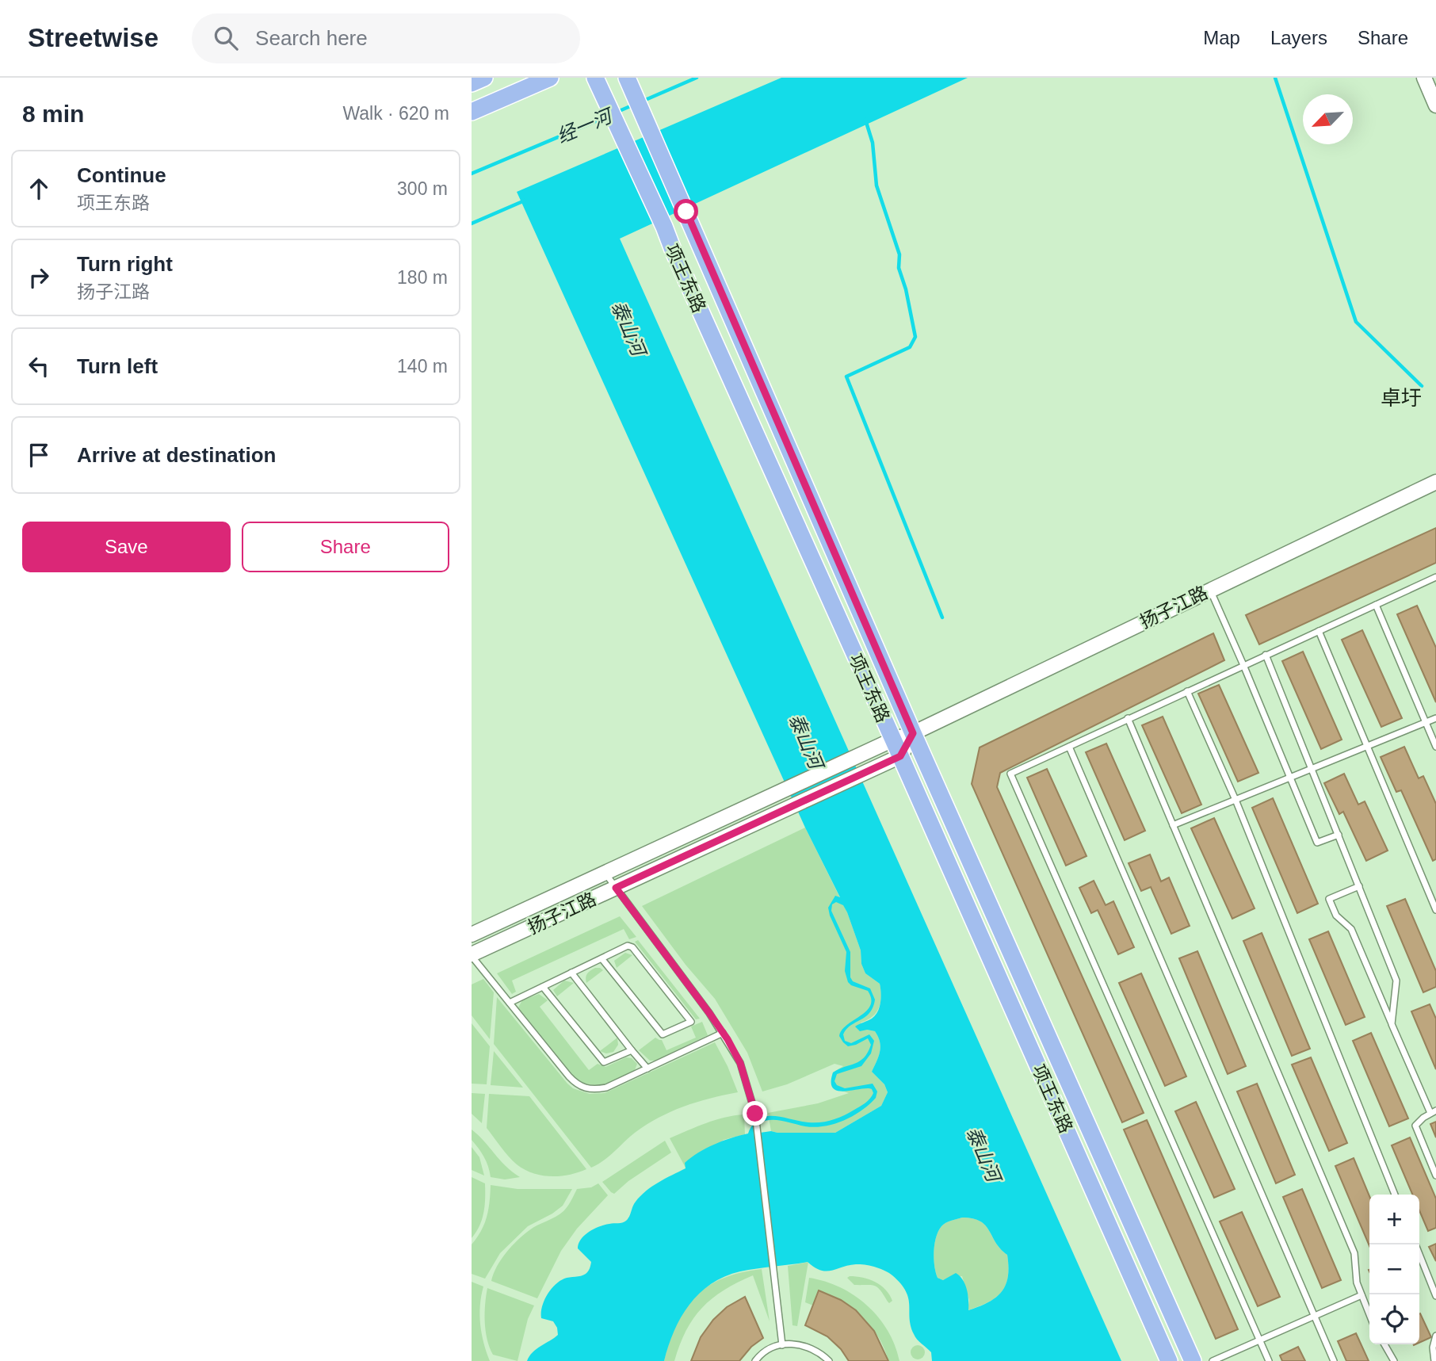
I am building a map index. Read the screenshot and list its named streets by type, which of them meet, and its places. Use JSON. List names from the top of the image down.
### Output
{
  "streets": {
    "main road": ["项王东路"],
    "street": ["扬子江路"]
  },
  "crossings": [
    ["项王东路", "扬子江路"]
  ],
  "districts": ["卓圩"],
  "water": ["经一河", "泰山河"],
  "north": "bottom left",
  "page": {
    "header": "Streetwise",
    "search": "Search here",
    "nav": ["Map", "Layers", "Share"],
    "heading": ["8 min", "Walk · 620 m"],
    "list": [
      ["Continue", "项王东路", "300 m"],
      ["Turn right", "扬子江路", "180 m"],
      ["Turn left", "140 m"],
      "Arrive at destination"
    ],
    "buttons": ["Save", "Share"],
    "map_buttons": ["+", "−"]
  }
}
